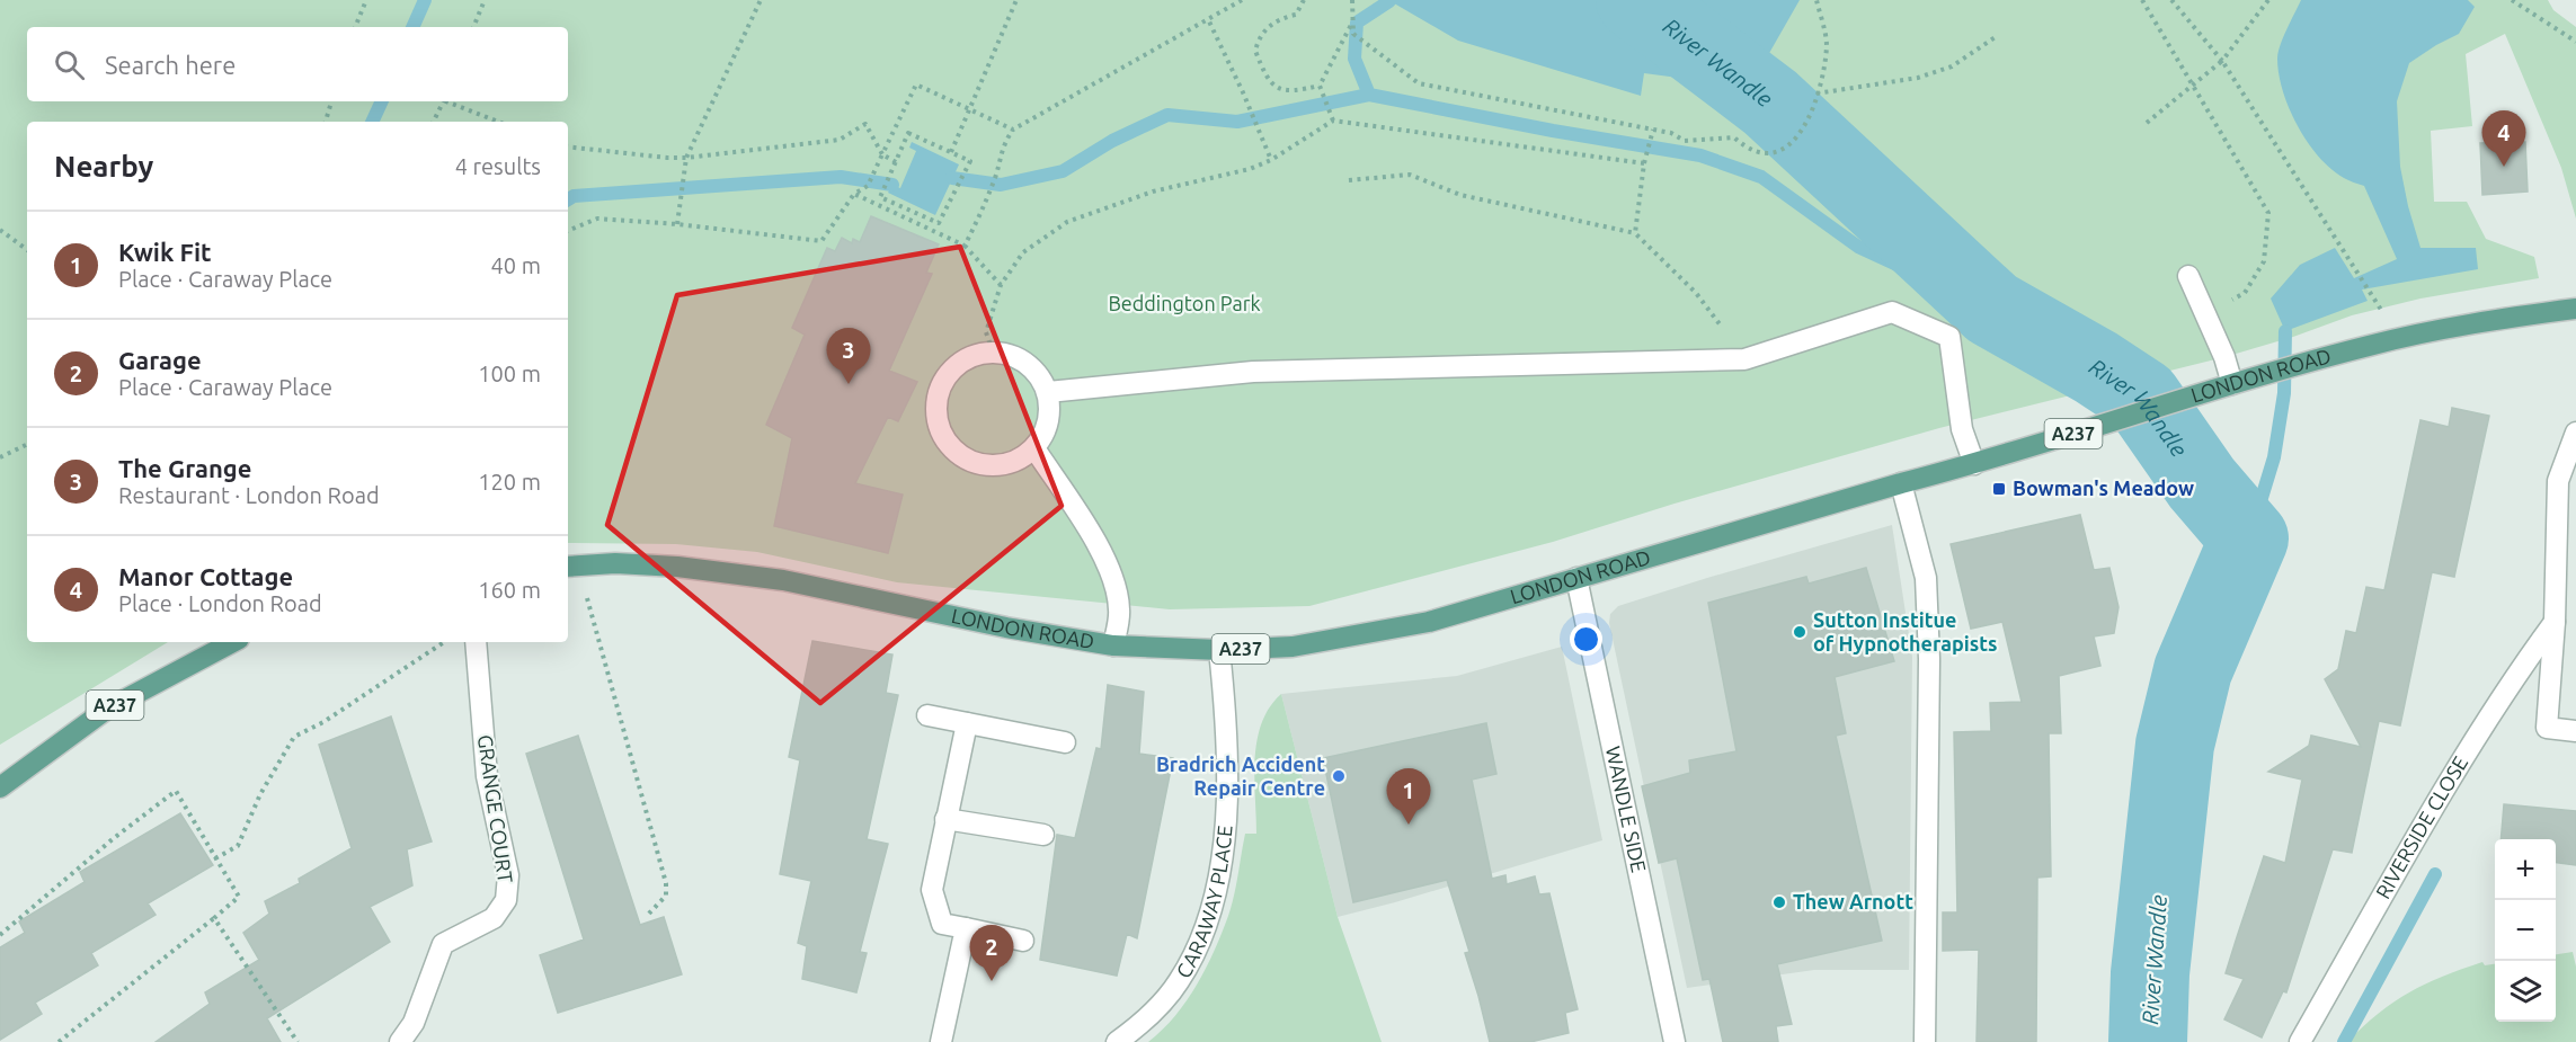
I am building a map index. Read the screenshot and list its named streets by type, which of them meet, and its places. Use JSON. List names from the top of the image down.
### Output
{
  "streets": {
    "main road": ["LONDON ROAD", "A237"],
    "street": [
      "GRANGE COURT",
      "WANDLE SIDE",
      "RIVERSIDE CLOSE",
      "CARAWAY PLACE"
    ]
  },
  "crossings": [
    ["LONDON ROAD", "WANDLE SIDE"],
    ["LONDON ROAD", "CARAWAY PLACE"]
  ],
  "water": ["River Wandle"],
  "parks": ["Beddington Park"],
  "places": {
    "transit": ["Bowman's Meadow"],
    "other": ["Sutton Institue of Hypnotherapists", "Bradrich Accident Repair Centre", "Thew Arnott"]
  },
  "page": {
    "search": "Search here",
    "pins": [
      "4",
      "3",
      "1",
      "2"
    ],
    "heading": ["Nearby", "4 results"],
    "list": [
      {
        "mark": "1",
        "name": "Kwik Fit",
        "note": "Place · Caraway Place",
        "value": "40 m"
      },
      {
        "mark": "2",
        "name": "Garage",
        "note": "Place · Caraway Place",
        "value": "100 m"
      },
      {
        "mark": "3",
        "name": "The Grange",
        "note": "Restaurant · London Road",
        "value": "120 m"
      },
      {
        "mark": "4",
        "name": "Manor Cottage",
        "note": "Place · London Road",
        "value": "160 m"
      }
    ],
    "map_buttons": ["+", "−"]
  }
}
